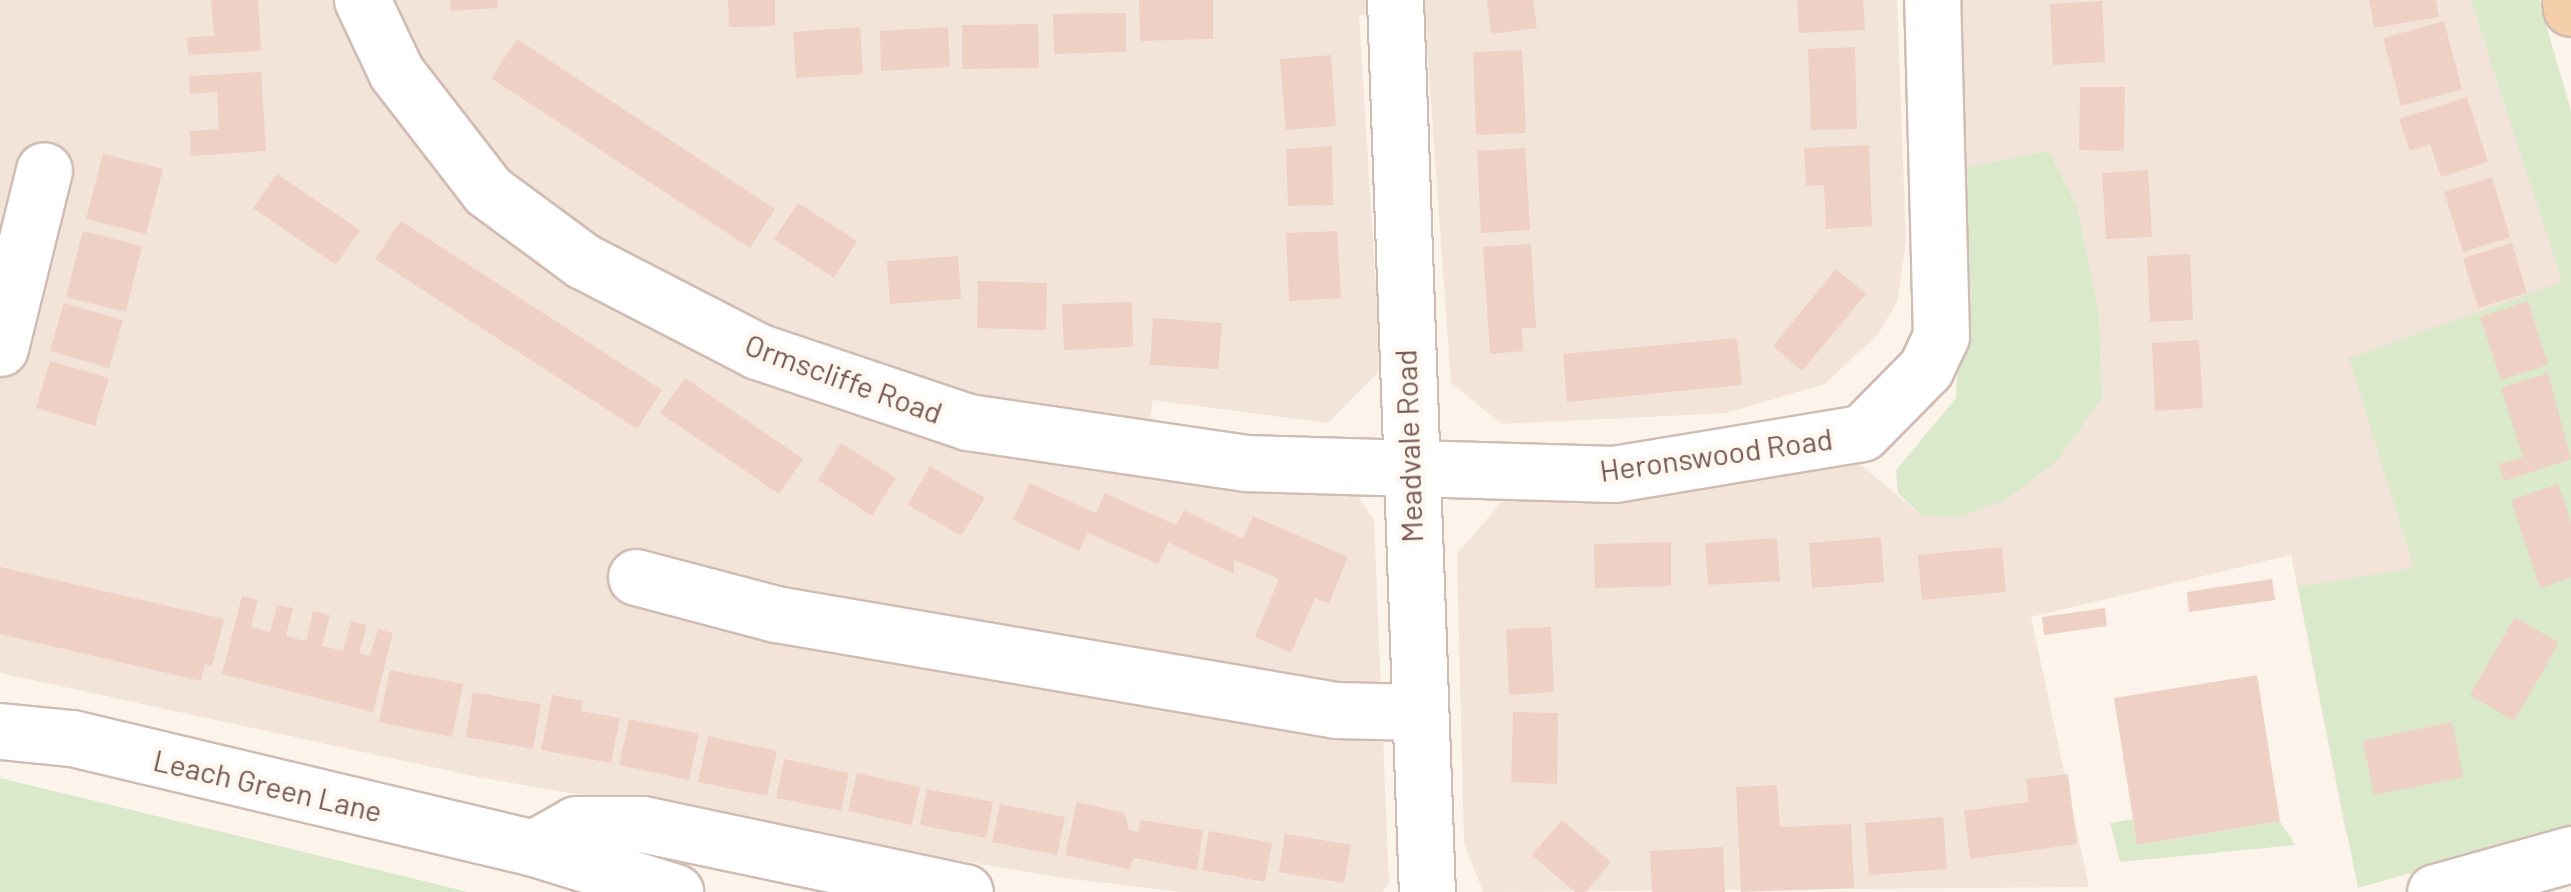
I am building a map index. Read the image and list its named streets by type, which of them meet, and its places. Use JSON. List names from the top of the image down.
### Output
{
  "streets": {
    "street": [
      "Ormscliffe Road",
      "Meadvale Road",
      "Heronswood Road",
      "Leach Green Lane"
    ]
  },
  "crossings": [
    ["Ormscliffe Road", "Meadvale Road"],
    ["Ormscliffe Road", "Heronswood Road"],
    ["Meadvale Road", "Heronswood Road"]
  ]
}
